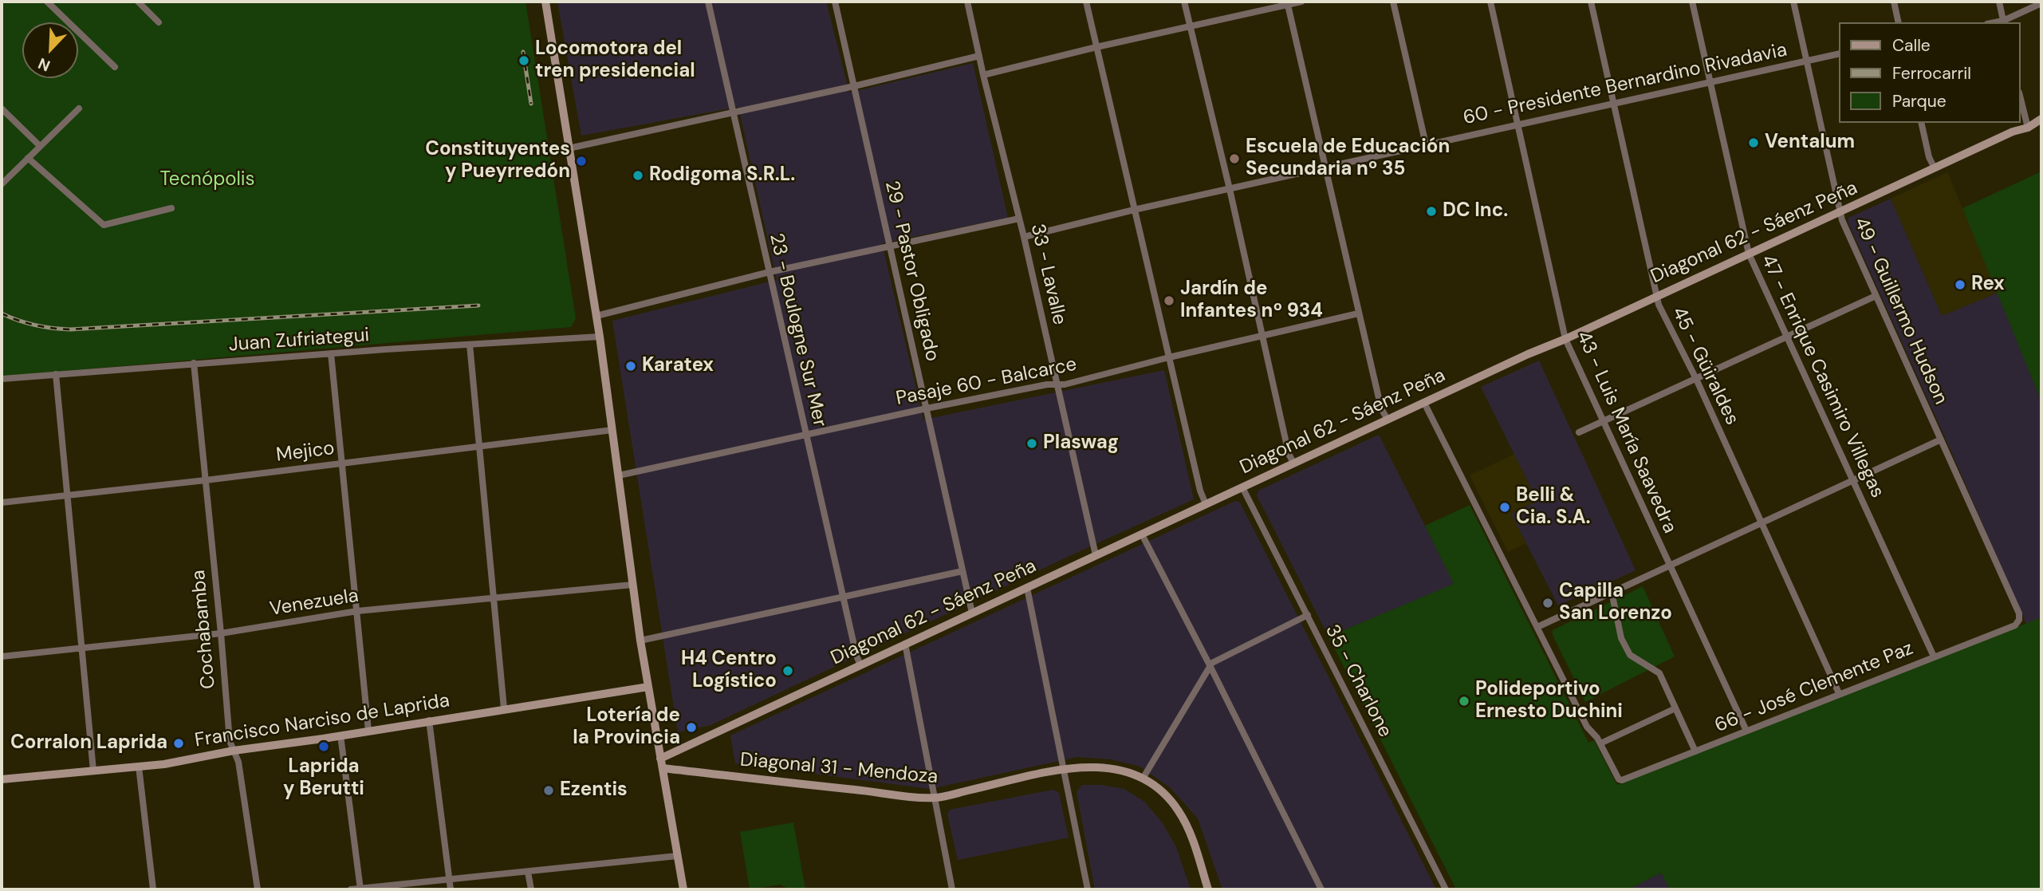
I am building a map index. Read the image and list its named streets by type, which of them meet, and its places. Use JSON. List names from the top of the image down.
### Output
{
  "streets": {
    "street": [
      "60 - Presidente Bernardino Rivadavia",
      "Diagonal 62 - Sáenz Peña",
      "29 - Pastor Obligado",
      "33 - Lavalle",
      "49 - Guillermo Hudson",
      "23 - Boulogne Sur Mer",
      "Juan Zufriategui",
      "45 - Güiraldes",
      "47 - Enrique Casimiro Villegas",
      "Pasaje 60 - Balcarce",
      "43 - Luis María Saavedra",
      "Mejico",
      "Venezuela",
      "Cochabamba",
      "35 - Charlone",
      "66 - José Clemente Paz",
      "Francisco Narciso de Laprida",
      "Diagonal 31 - Mendoza"
    ]
  },
  "crossings": [
    ["60 - Presidente Bernardino Rivadavia", "33 - Lavalle"],
    ["60 - Presidente Bernardino Rivadavia", "49 - Guillermo Hudson"],
    ["60 - Presidente Bernardino Rivadavia", "45 - Güiraldes"],
    ["60 - Presidente Bernardino Rivadavia", "47 - Enrique Casimiro Villegas"],
    ["60 - Presidente Bernardino Rivadavia", "43 - Luis María Saavedra"],
    ["Diagonal 62 - Sáenz Peña", "29 - Pastor Obligado"],
    ["Diagonal 62 - Sáenz Peña", "33 - Lavalle"],
    ["Diagonal 62 - Sáenz Peña", "49 - Guillermo Hudson"],
    ["Diagonal 62 - Sáenz Peña", "23 - Boulogne Sur Mer"],
    ["Diagonal 62 - Sáenz Peña", "45 - Güiraldes"],
    ["Diagonal 62 - Sáenz Peña", "47 - Enrique Casimiro Villegas"],
    ["Diagonal 62 - Sáenz Peña", "43 - Luis María Saavedra"],
    ["Diagonal 62 - Sáenz Peña", "35 - Charlone"],
    ["29 - Pastor Obligado", "Pasaje 60 - Balcarce"],
    ["33 - Lavalle", "Pasaje 60 - Balcarce"],
    ["49 - Guillermo Hudson", "66 - José Clemente Paz"],
    ["23 - Boulogne Sur Mer", "Pasaje 60 - Balcarce"],
    ["Juan Zufriategui", "Cochabamba"],
    ["45 - Güiraldes", "66 - José Clemente Paz"],
    ["47 - Enrique Casimiro Villegas", "66 - José Clemente Paz"],
    ["43 - Luis María Saavedra", "66 - José Clemente Paz"],
    ["Mejico", "Cochabamba"],
    ["Venezuela", "Cochabamba"],
    ["Cochabamba", "Francisco Narciso de Laprida"]
  ],
  "parks": ["Tecnópolis"],
  "places": [
    "Locomotora del tren presidencial",
    "Ventalum",
    "Escuela de Educación Secundaria nº 35",
    "Constituyentes y Pueyrredón",
    "Rodigoma S.R.L.",
    "DC Inc.",
    "Rex",
    "Jardín de Infantes nº 934",
    "Karatex",
    "Plaswag",
    "Belli & Cia. S.A.",
    "Capilla San Lorenzo",
    "H4 Centro Logístico",
    "Polideportivo Ernesto Duchini",
    "Lotería de la Provincia",
    "Corralon Laprida",
    "Laprida y Berutti",
    "Ezentis"
  ],
  "legend": ["Calle", "Ferrocarril", "Parque"],
  "north": "bottom left"
}
